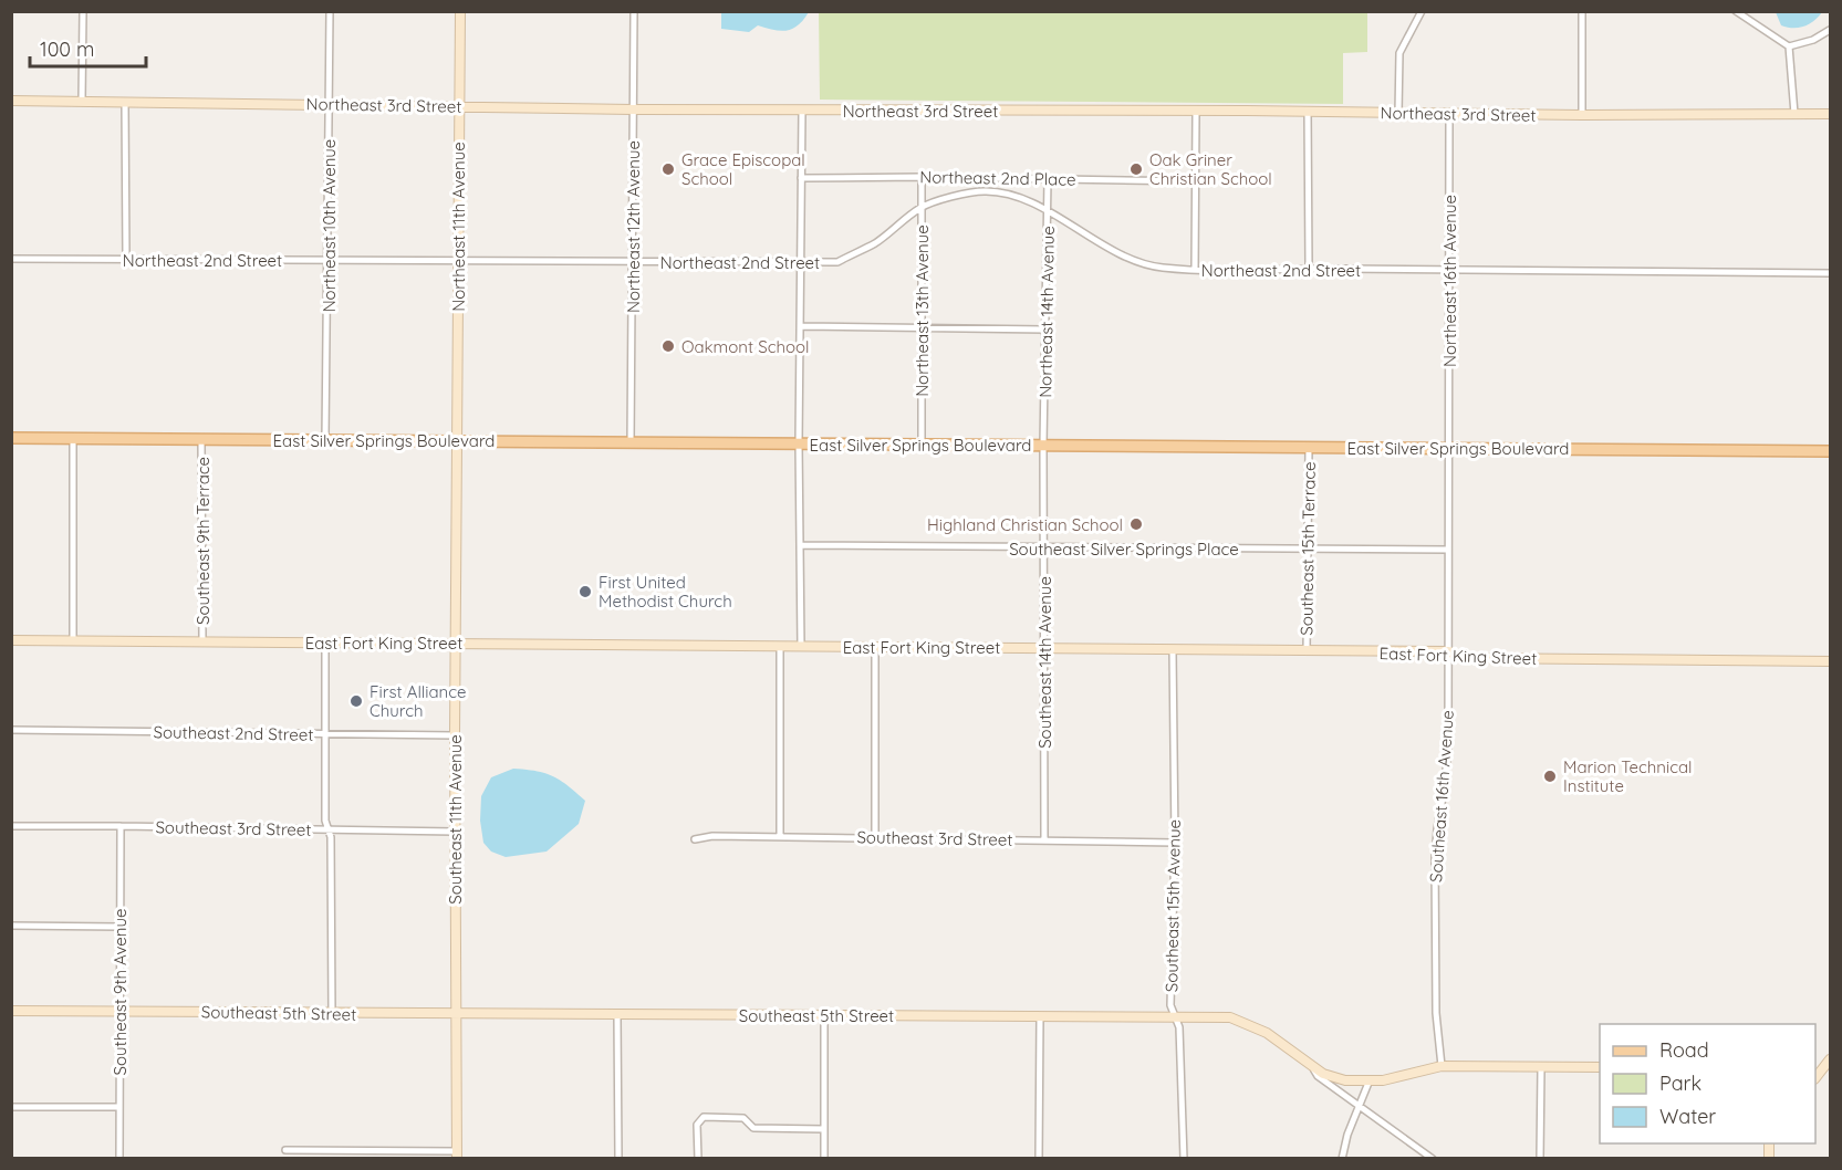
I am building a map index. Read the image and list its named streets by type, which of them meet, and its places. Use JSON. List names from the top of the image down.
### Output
{
  "streets": {
    "main road": ["East Silver Springs Boulevard"],
    "street": [
      "Northeast 3rd Street",
      "Northeast 2nd Place",
      "Northeast 10th Avenue",
      "Northeast 11th Avenue",
      "Northeast 12th Avenue",
      "Northeast 2nd Street",
      "Northeast 16th Avenue",
      "Northeast 13th Avenue",
      "Northeast 14th Avenue",
      "Southeast 9th Terrace",
      "Southeast Silver Springs Place",
      "Southeast 15th Terrace",
      "East Fort King Street",
      "Southeast 14th Avenue",
      "Southeast 2nd Street",
      "Southeast 16th Avenue",
      "Southeast 11th Avenue",
      "Southeast 3rd Street",
      "Southeast 15th Avenue",
      "Southeast 9th Avenue",
      "Southeast 5th Street"
    ]
  },
  "crossings": [
    ["Northeast 3rd Street", "Northeast 10th Avenue"],
    ["Northeast 3rd Street", "Northeast 11th Avenue"],
    ["Northeast 3rd Street", "Northeast 12th Avenue"],
    ["Northeast 3rd Street", "Northeast 16th Avenue"],
    ["Northeast 2nd Place", "Northeast 13th Avenue"],
    ["Northeast 2nd Place", "Northeast 14th Avenue"],
    ["Northeast 10th Avenue", "Northeast 2nd Street"],
    ["Northeast 10th Avenue", "East Silver Springs Boulevard"],
    ["Northeast 11th Avenue", "Northeast 2nd Street"],
    ["Northeast 11th Avenue", "East Silver Springs Boulevard"],
    ["Northeast 11th Avenue", "Southeast 11th Avenue"],
    ["Northeast 12th Avenue", "Northeast 2nd Street"],
    ["Northeast 12th Avenue", "East Silver Springs Boulevard"],
    ["Northeast 2nd Street", "Northeast 16th Avenue"],
    ["Northeast 2nd Street", "Northeast 13th Avenue"],
    ["Northeast 2nd Street", "Northeast 14th Avenue"],
    ["Northeast 16th Avenue", "East Silver Springs Boulevard"],
    ["Northeast 16th Avenue", "Southeast 16th Avenue"],
    ["Northeast 13th Avenue", "East Silver Springs Boulevard"],
    ["Northeast 14th Avenue", "East Silver Springs Boulevard"],
    ["Northeast 14th Avenue", "Southeast 14th Avenue"],
    ["East Silver Springs Boulevard", "Southeast 9th Terrace"],
    ["East Silver Springs Boulevard", "Southeast 15th Terrace"],
    ["East Silver Springs Boulevard", "Southeast 14th Avenue"],
    ["East Silver Springs Boulevard", "Southeast 16th Avenue"],
    ["East Silver Springs Boulevard", "Southeast 11th Avenue"],
    ["Southeast 9th Terrace", "East Fort King Street"],
    ["Southeast Silver Springs Place", "Southeast 15th Terrace"],
    ["Southeast Silver Springs Place", "Southeast 14th Avenue"],
    ["Southeast Silver Springs Place", "Southeast 16th Avenue"],
    ["Southeast 15th Terrace", "East Fort King Street"],
    ["East Fort King Street", "Southeast 14th Avenue"],
    ["East Fort King Street", "Southeast 16th Avenue"],
    ["East Fort King Street", "Southeast 11th Avenue"],
    ["East Fort King Street", "Southeast 15th Avenue"],
    ["Southeast 14th Avenue", "Southeast 3rd Street"],
    ["Southeast 2nd Street", "Southeast 11th Avenue"],
    ["Southeast 16th Avenue", "Southeast 5th Street"],
    ["Southeast 11th Avenue", "Southeast 3rd Street"],
    ["Southeast 11th Avenue", "Southeast 5th Street"],
    ["Southeast 3rd Street", "Southeast 15th Avenue"],
    ["Southeast 3rd Street", "Southeast 9th Avenue"],
    ["Southeast 15th Avenue", "Southeast 5th Street"],
    ["Southeast 9th Avenue", "Southeast 5th Street"]
  ],
  "places": [
    "Grace Episcopal School",
    "Oak Griner Christian School",
    "Oakmont School",
    "Highland Christian School",
    "First United Methodist Church",
    "First Alliance Church",
    "Marion Technical Institute"
  ],
  "legend": ["Road", "Park", "Water"],
  "scale_bar": "100 m"
}
